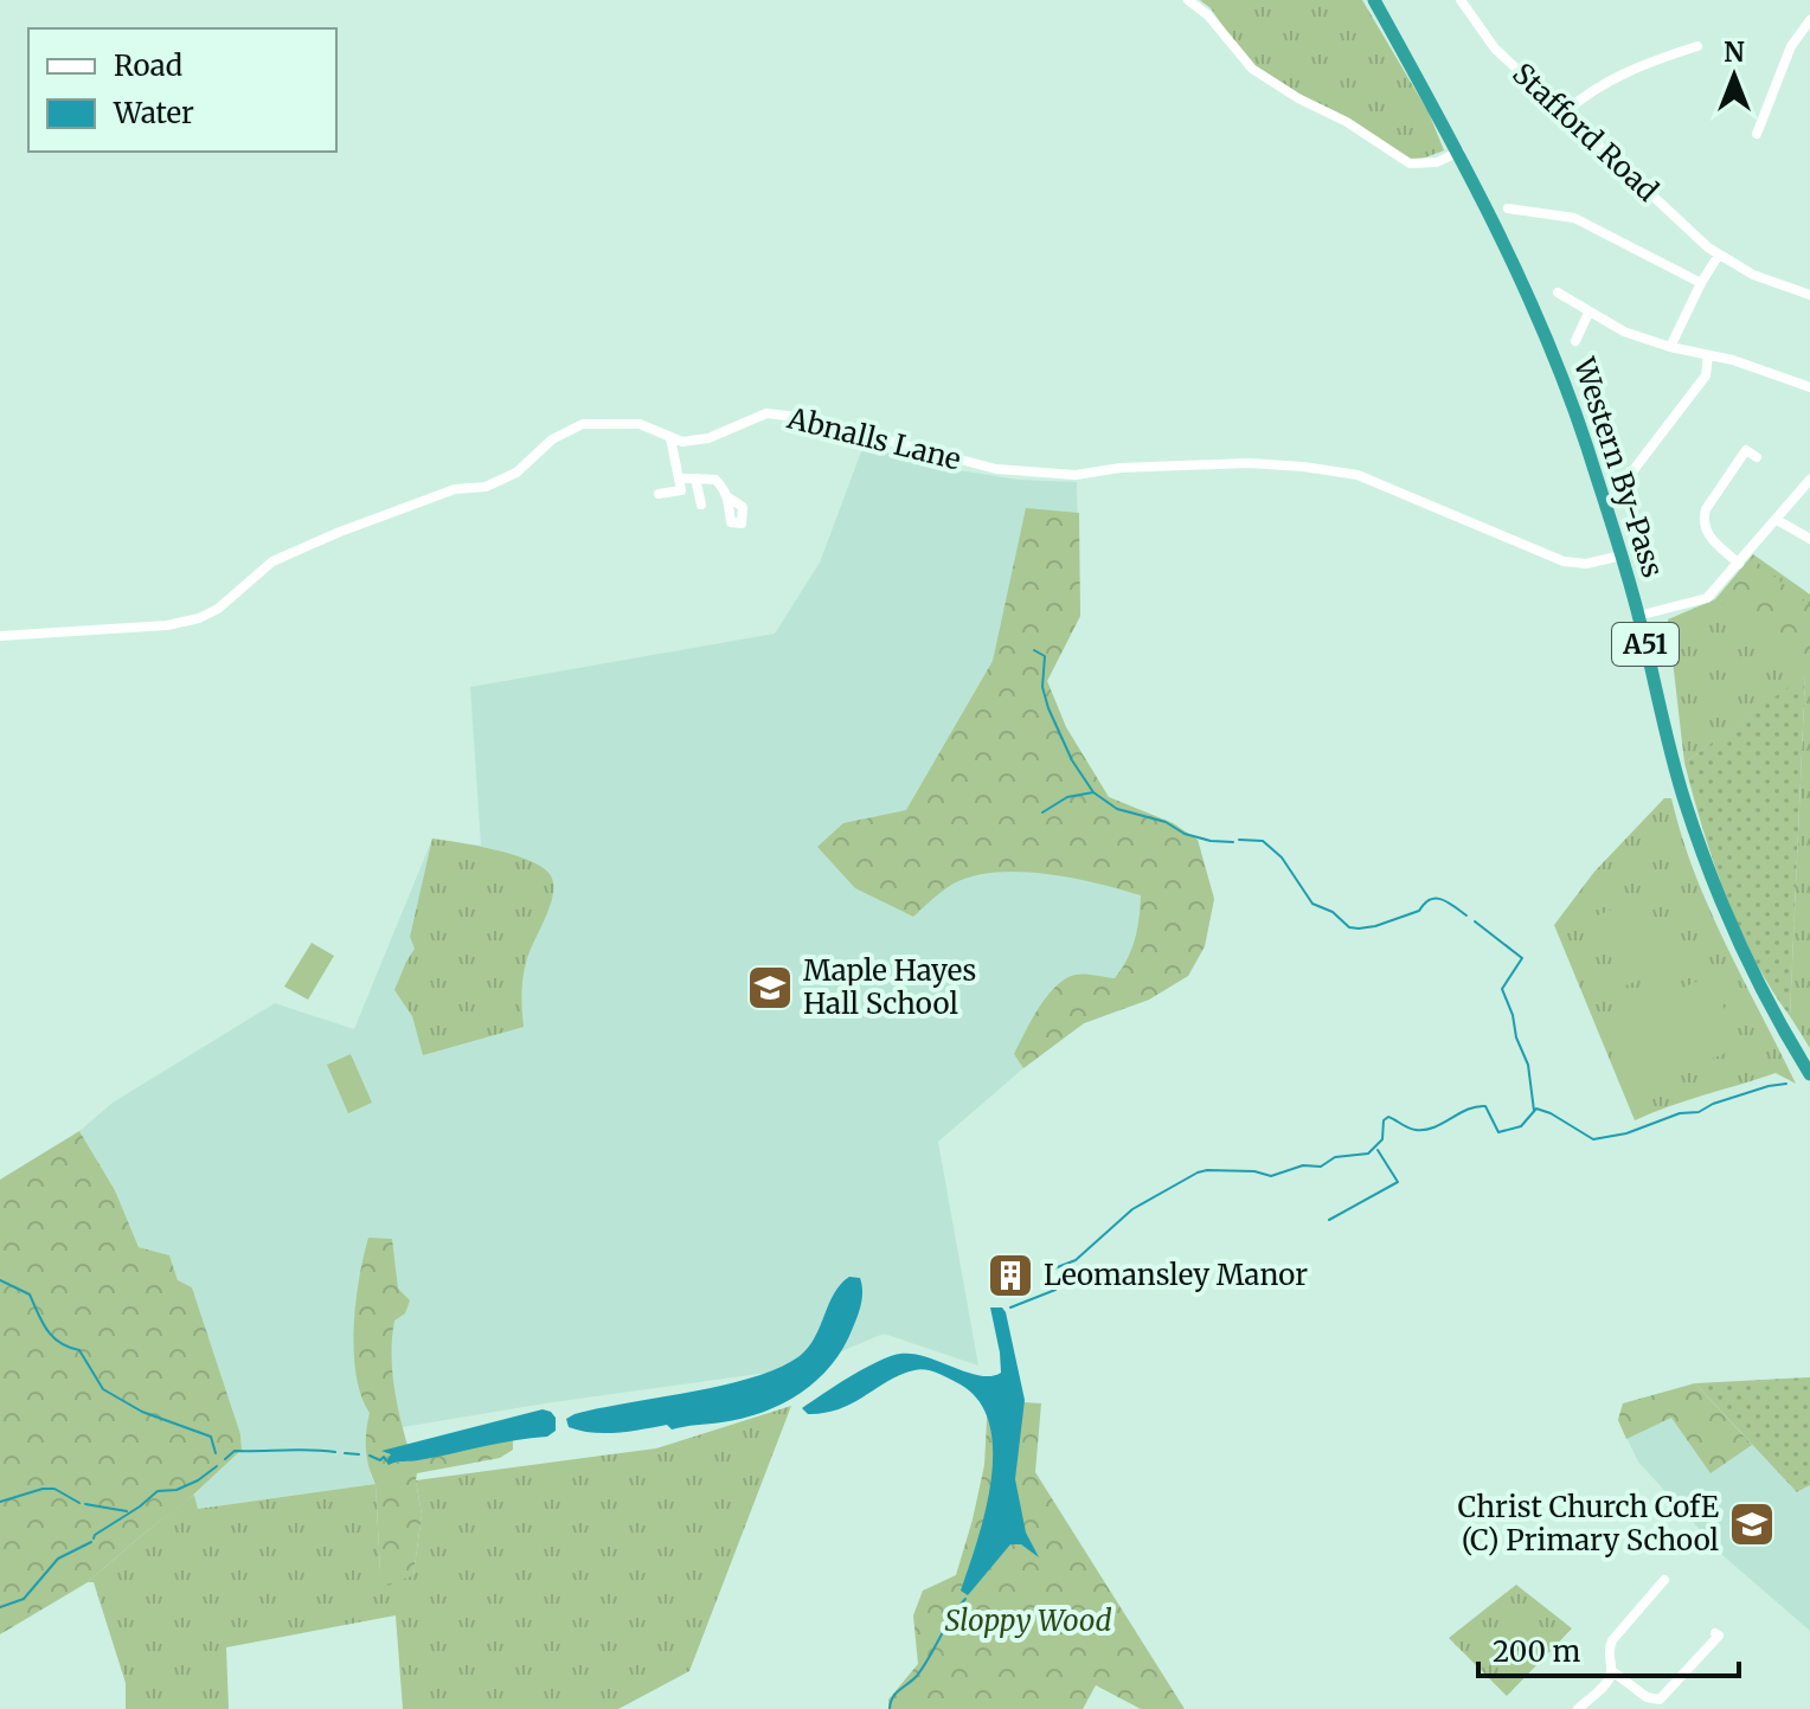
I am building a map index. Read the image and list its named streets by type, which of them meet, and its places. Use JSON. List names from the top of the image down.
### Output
{
  "streets": {
    "highway": ["Western By-Pass", "A51"],
    "street": ["Stafford Road", "Abnalls Lane"]
  },
  "crossings": [
    ["Abnalls Lane", "Western By-Pass"]
  ],
  "parks": ["Sloppy Wood"],
  "places": {
    "school or university": ["Maple Hayes Hall School", "Christ Church CofE (C) Primary School"],
    "building": ["Leomansley Manor"]
  },
  "legend": ["Road", "Water"],
  "scale_bar": "200 m",
  "north": "top"
}
